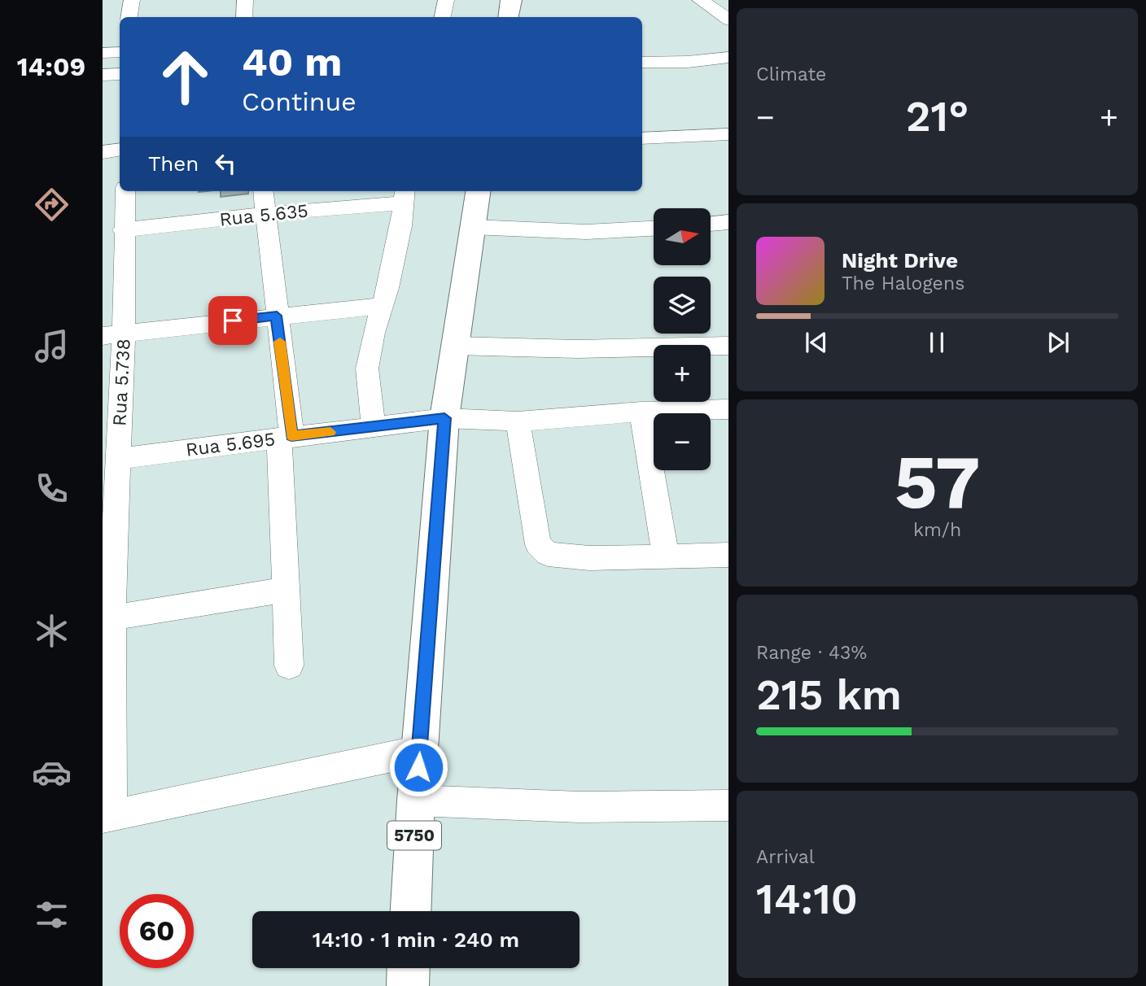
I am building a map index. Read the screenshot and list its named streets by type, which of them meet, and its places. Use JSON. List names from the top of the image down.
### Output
{
  "streets": {
    "main road": ["5750"],
    "street": ["Rua 5.635", "Rua 5.738", "Rua 5.695"]
  },
  "crossings": [
    ["Rua 5.635", "Rua 5.738"],
    ["Rua 5.738", "Rua 5.695"],
    ["Rua 5.695", "5750"]
  ],
  "north": "right",
  "page": {
    "tabs": "14:09",
    "tile": [
      "Climate",
      ["57", "km/h"],
      ["Range · 43%", "215 km"],
      ["Arrival", "14:10"]
    ],
    "turn": ["40 m", "Continue"],
    "heat": ["−", "21°", "+"],
    "then": "Then",
    "map_buttons": ["+", "−"],
    "song": ["Night Drive", "The Halogens"],
    "limit": "60",
    "trip": "14:10 · 1 min · 240 m"
  }
}
